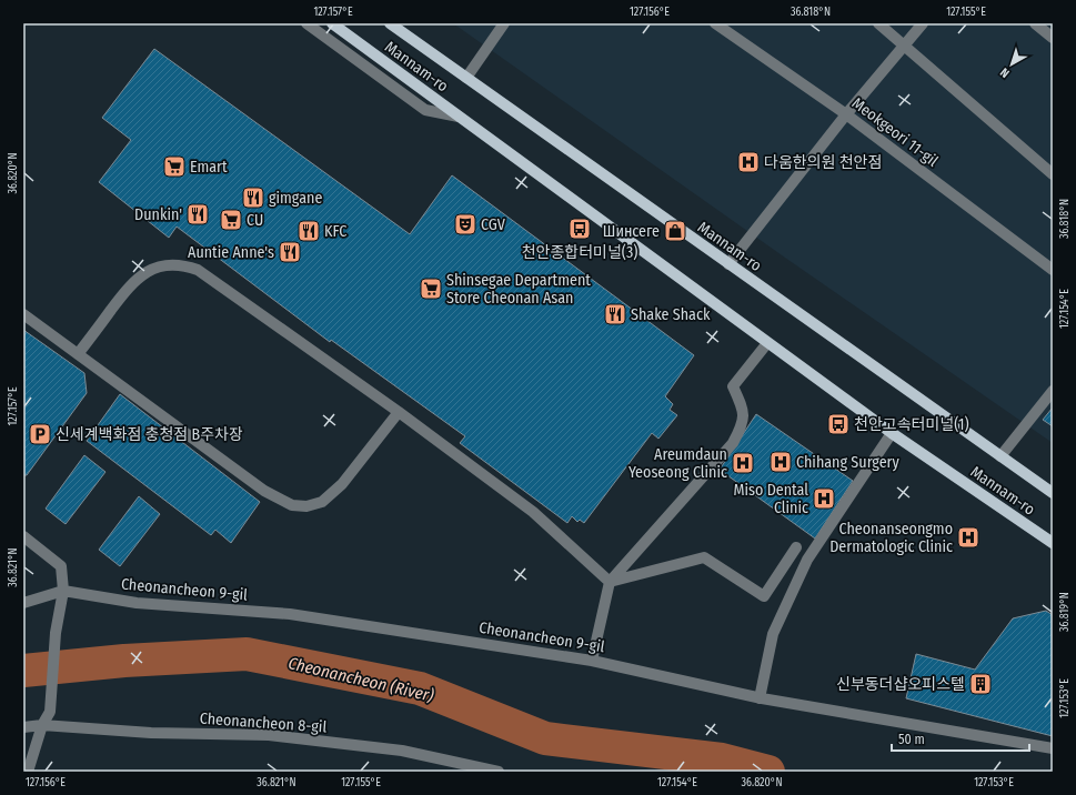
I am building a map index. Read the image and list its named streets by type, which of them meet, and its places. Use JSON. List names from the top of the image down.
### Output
{
  "streets": {
    "main road": ["Mannam-ro"],
    "street": ["Meokgeori 11-gil", "Cheonancheon 9-gil", "Cheonancheon 8-gil"]
  },
  "water": ["Cheonancheon (River)"],
  "places": {
    "hospital": [
      "다움한의원 천안점",
      "Chihang Surgery",
      "Areumdaun Yeoseong Clinic",
      "Miso Dental Clinic",
      "Cheonanseongmo Dermatologic Clinic"
    ],
    "supermarket": ["Emart", "CU", "Shinsegae Department Store Cheonan Asan"],
    "restaurant": [
      "gimgane",
      "Dunkin'",
      "KFC",
      "Auntie Anne's",
      "Shake Shack"
    ],
    "theatre": ["CGV"],
    "bus stop": ["천안종합터미널(3)", "천안고속터미널(1)"],
    "shop": ["Шинсеге"],
    "parking": ["신세계백화점 충청점 B주차장"],
    "building": ["신부동더샵오피스텔"]
  },
  "scale_bar": "50 m",
  "north": "bottom left",
  "coordinates": [
    "127.157°E",
    "127.156°E",
    "36.818°N",
    "127.155°E",
    "36.820°N",
    "127.154°E",
    "36.821°N",
    "36.819°N",
    "127.153°E"
  ]
}
